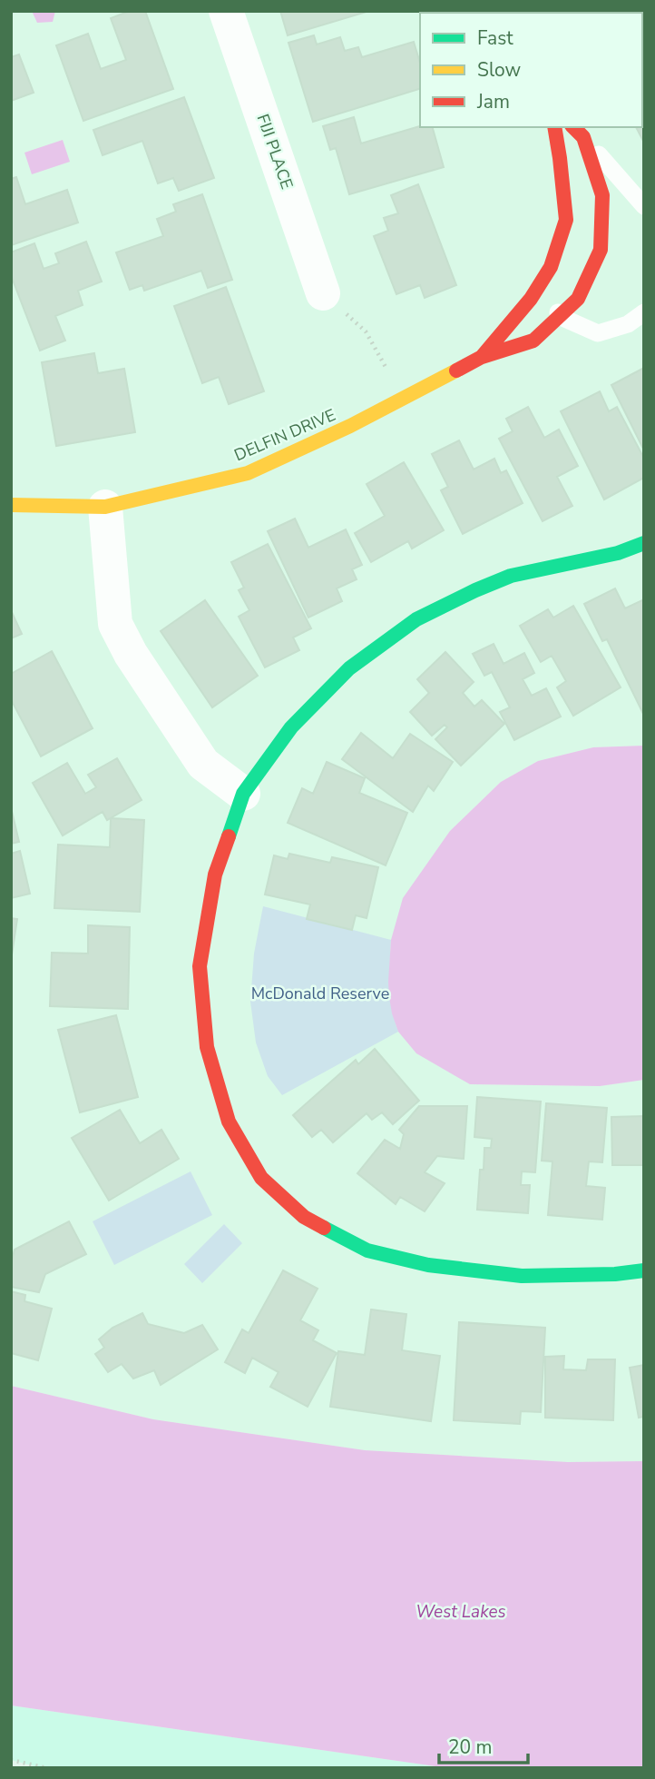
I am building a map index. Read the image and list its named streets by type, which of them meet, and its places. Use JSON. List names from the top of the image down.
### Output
{
  "streets": {
    "street": ["FIJI PLACE", "DELFIN DRIVE"]
  },
  "water": ["West Lakes"],
  "parks": ["McDonald Reserve"],
  "legend": ["Fast", "Slow", "Jam"],
  "scale_bar": "20 m"
}
